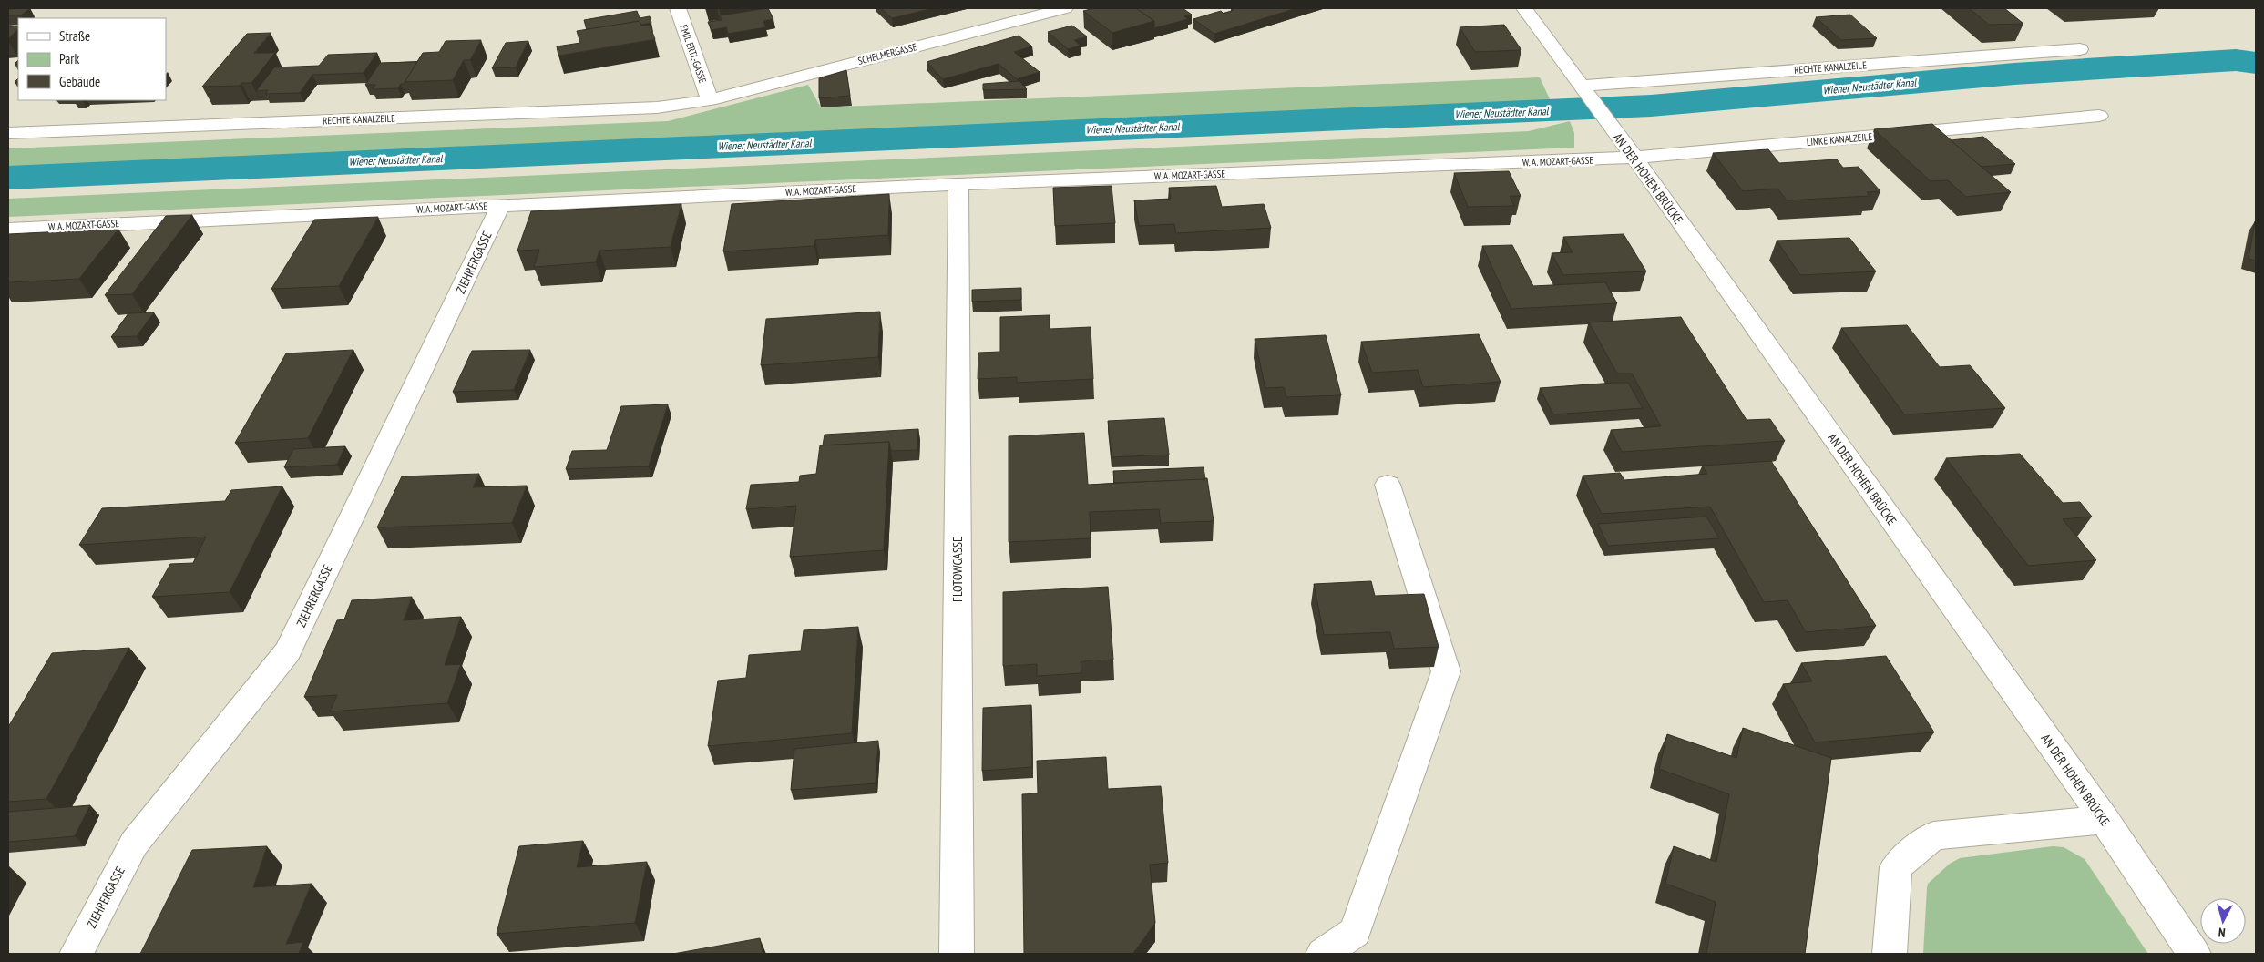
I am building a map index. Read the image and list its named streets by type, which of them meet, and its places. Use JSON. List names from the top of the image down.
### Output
{
  "streets": {
    "street": [
      "EMIL ERTL-GASSE",
      "SCHELMERGASSE",
      "RECHTE KANALZEILE",
      "LINKE KANALZEILE",
      "W. A. MOZART-GASSE",
      "AN DER HOHEN BRÜCKE",
      "ZIEHRERGASSE",
      "FLOTOWGASSE"
    ]
  },
  "crossings": [
    ["EMIL ERTL-GASSE", "SCHELMERGASSE"],
    ["EMIL ERTL-GASSE", "RECHTE KANALZEILE"],
    ["SCHELMERGASSE", "RECHTE KANALZEILE"],
    ["RECHTE KANALZEILE", "AN DER HOHEN BRÜCKE"],
    ["LINKE KANALZEILE", "W. A. MOZART-GASSE"],
    ["LINKE KANALZEILE", "AN DER HOHEN BRÜCKE"],
    ["W. A. MOZART-GASSE", "AN DER HOHEN BRÜCKE"],
    ["W. A. MOZART-GASSE", "ZIEHRERGASSE"],
    ["W. A. MOZART-GASSE", "FLOTOWGASSE"]
  ],
  "water": ["Wiener Neustädter Kanal"],
  "legend": ["Straße", "Park", "Gebäude"],
  "north": "bottom"
}
